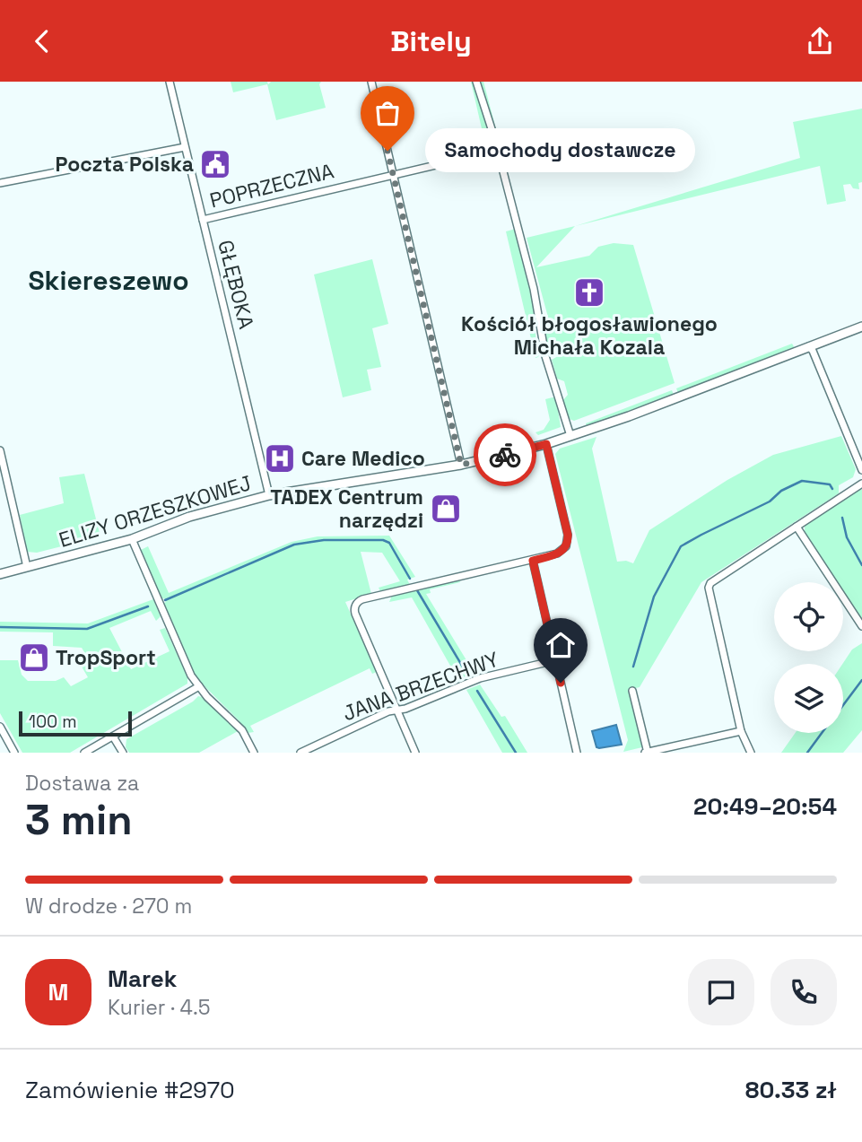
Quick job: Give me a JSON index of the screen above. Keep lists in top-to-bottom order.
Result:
{
  "streets": {
    "street": [
      "POPRZECZNA",
      "GŁĘBOKA",
      "ELIZY ORZESZKOWEJ",
      "JANA BRZECHWY"
    ]
  },
  "crossings": [
    ["POPRZECZNA", "GŁĘBOKA"],
    ["GŁĘBOKA", "ELIZY ORZESZKOWEJ"]
  ],
  "districts": ["Skiereszewo"],
  "places": {
    "other": ["Samochody dostawcze"],
    "public building": ["Poczta Polska"],
    "church": ["Kościół błogosławionego Michała Kozala"],
    "hospital": ["Care Medico"],
    "shop": ["TADEX Centrum narzędzi", "TropSport"]
  },
  "scale_bar": "100 m",
  "page": {
    "header": "Bitely",
    "bubble": "Samochody dostawcze",
    "scale": "100 m",
    "heading": ["3 min", "Dostawa za", "20:49–20:54"],
    "panel": [
      "Marek",
      "Kurier · 4.5",
      "Zamówienie #2970",
      "80.33 zł"
    ],
    "bar": "W drodze · 270 m",
    "round": "M"
  }
}
